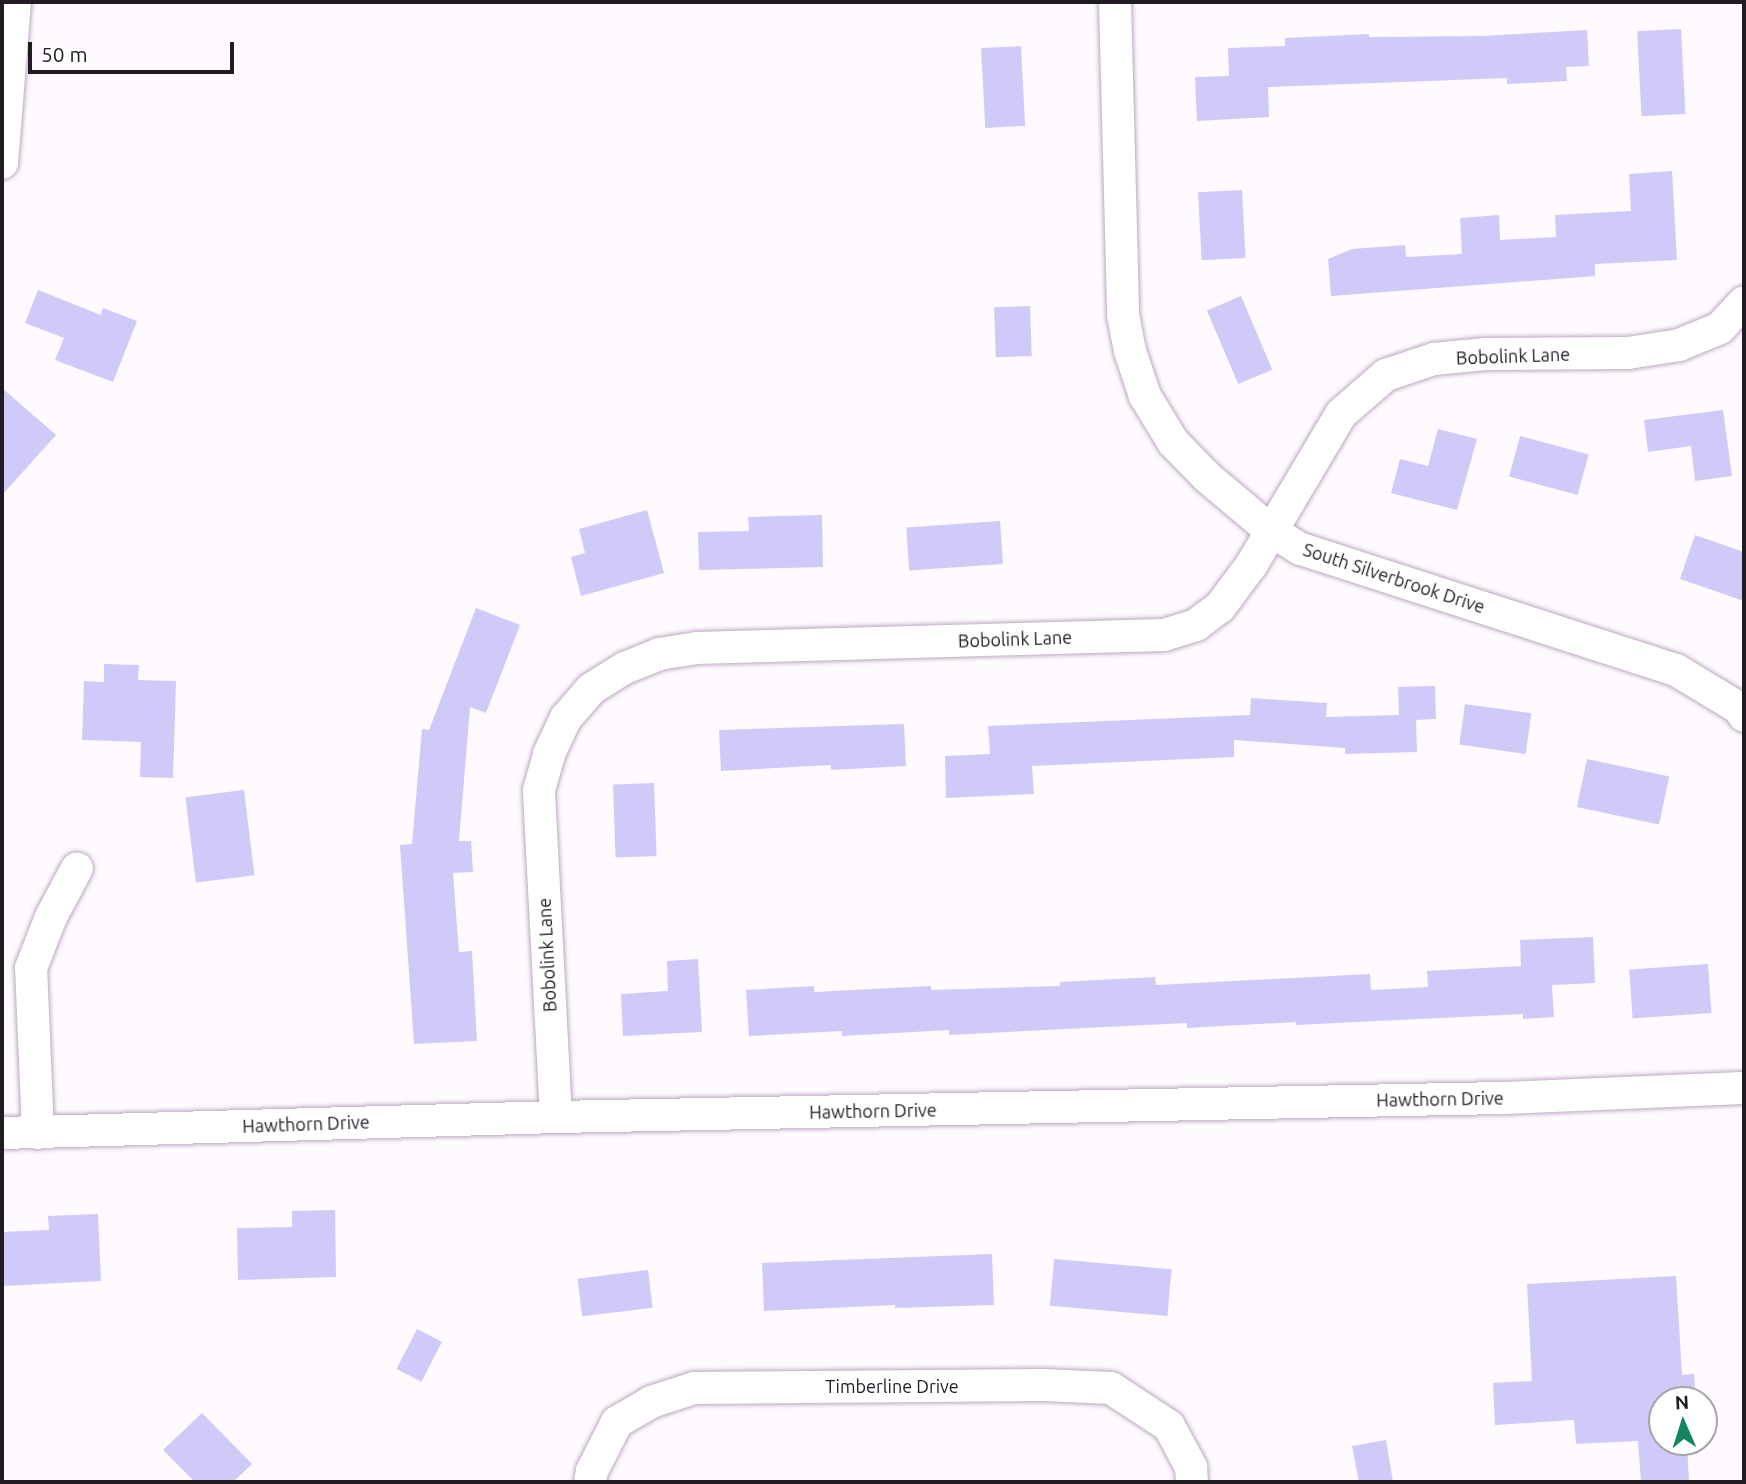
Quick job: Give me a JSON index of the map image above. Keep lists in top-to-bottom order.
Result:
{
  "streets": {
    "street": [
      "Bobolink Lane",
      "South Silverbrook Drive",
      "Hawthorn Drive",
      "Timberline Drive"
    ]
  },
  "crossings": [
    ["Bobolink Lane", "South Silverbrook Drive"],
    ["Bobolink Lane", "Hawthorn Drive"]
  ],
  "scale_bar": "50 m",
  "north": "top"
}
